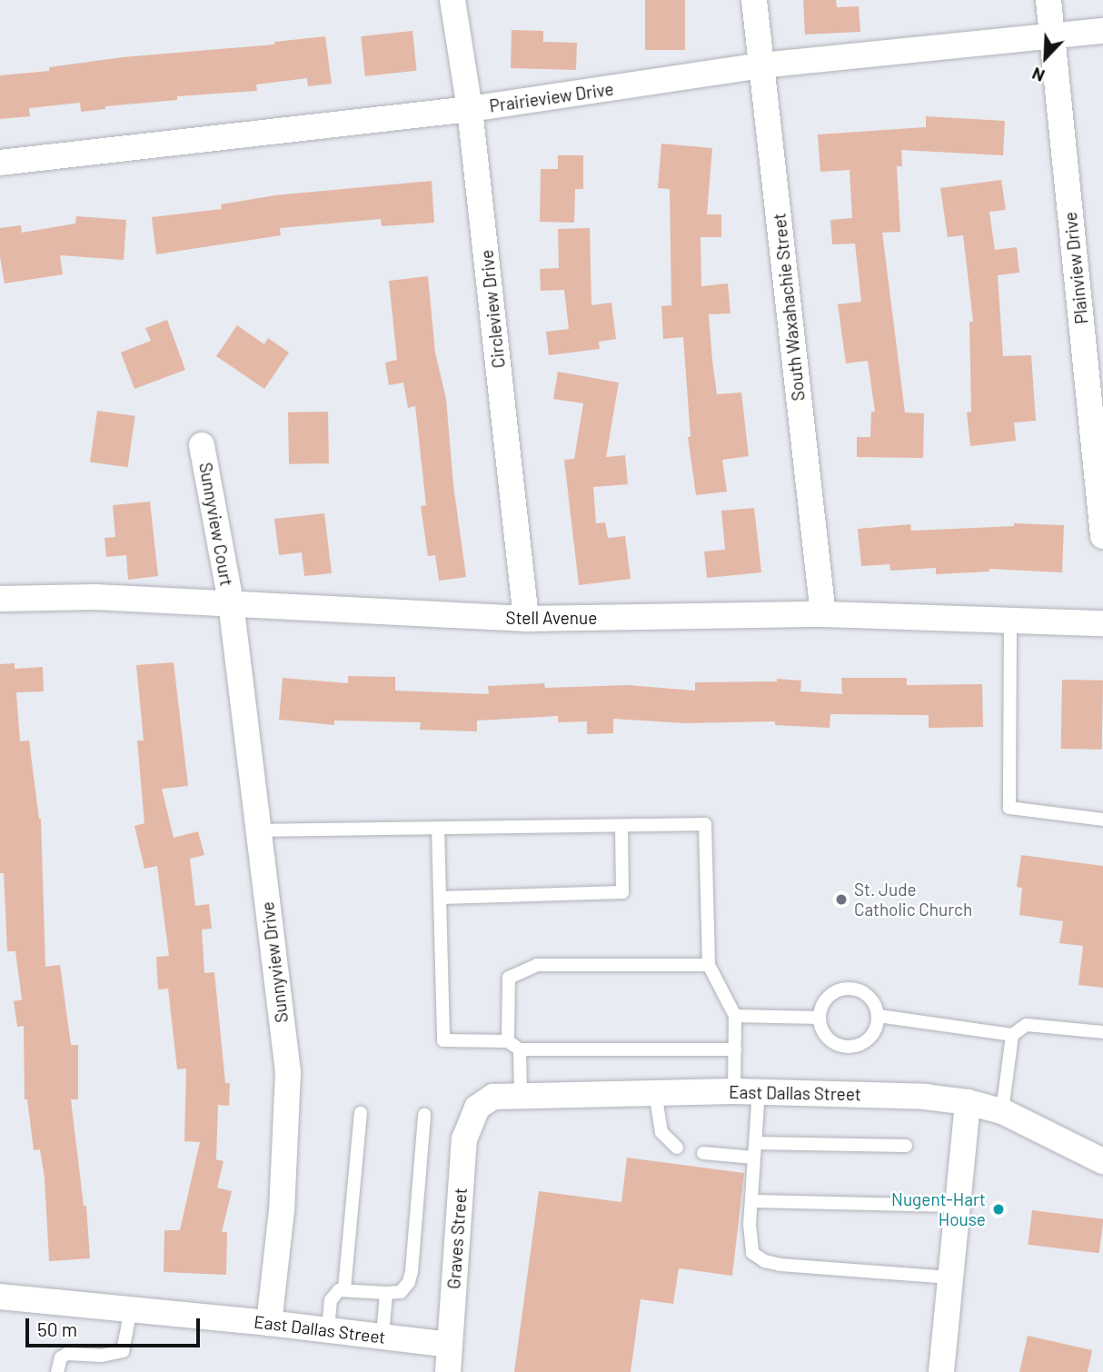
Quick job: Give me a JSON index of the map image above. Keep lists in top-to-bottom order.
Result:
{
  "streets": {
    "street": [
      "Prairieview Drive",
      "Plainview Drive",
      "South Waxahachie Street",
      "Circleview Drive",
      "Sunnyview Court",
      "Stell Avenue",
      "Sunnyview Drive",
      "East Dallas Street",
      "Graves Street"
    ]
  },
  "crossings": [
    ["Prairieview Drive", "Plainview Drive"],
    ["Prairieview Drive", "South Waxahachie Street"],
    ["Prairieview Drive", "Circleview Drive"],
    ["South Waxahachie Street", "Stell Avenue"],
    ["Circleview Drive", "Stell Avenue"],
    ["Sunnyview Court", "Stell Avenue"],
    ["Sunnyview Court", "Sunnyview Drive"],
    ["Stell Avenue", "Sunnyview Drive"],
    ["Sunnyview Drive", "East Dallas Street"],
    ["East Dallas Street", "Graves Street"]
  ],
  "places": ["St. Jude Catholic Church", "Nugent-Hart House"],
  "scale_bar": "50 m",
  "north": "bottom left"
}
